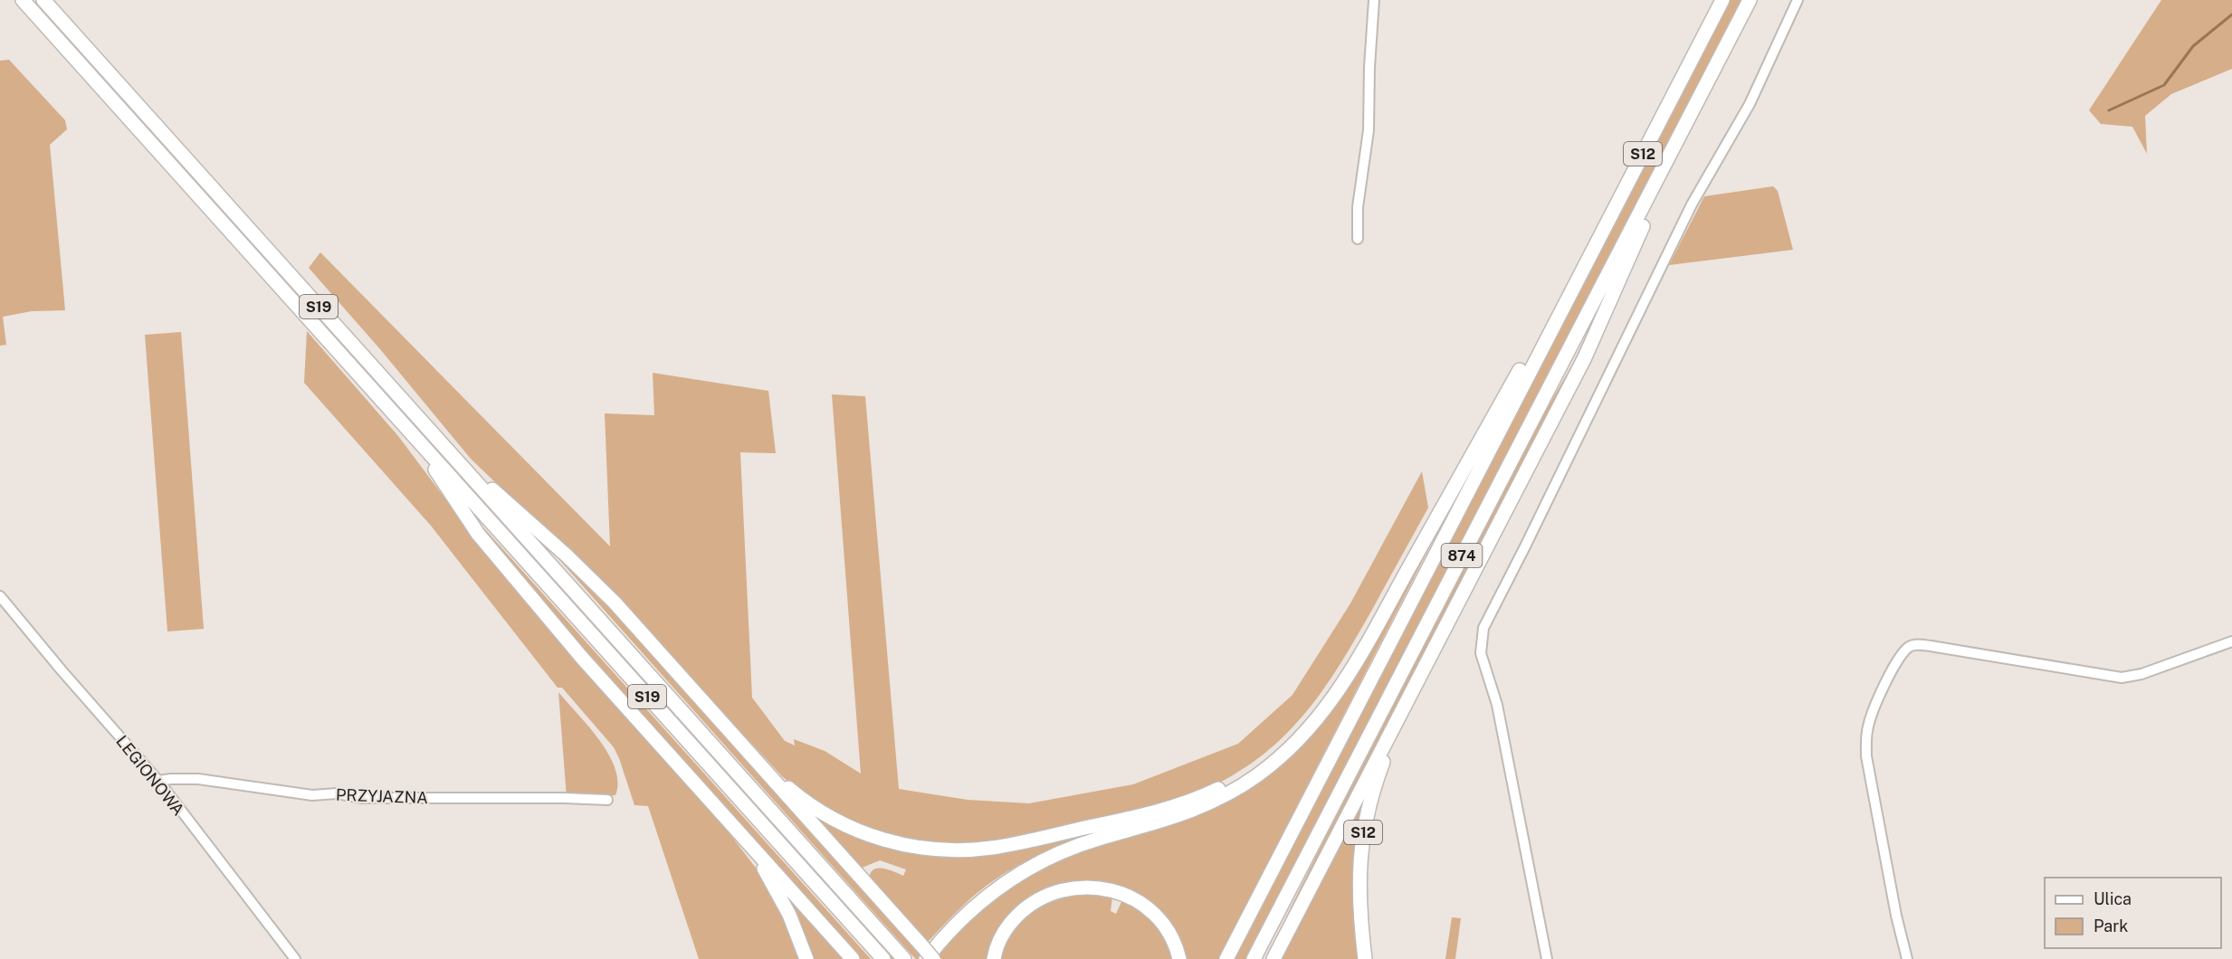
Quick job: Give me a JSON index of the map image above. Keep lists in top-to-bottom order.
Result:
{
  "streets": {
    "highway": ["S12", "S19", "874"],
    "street": ["LEGIONOWA", "PRZYJAZNA"]
  },
  "crossings": [
    ["S12", "874"],
    ["LEGIONOWA", "PRZYJAZNA"]
  ],
  "legend": ["Ulica", "Park"]
}
